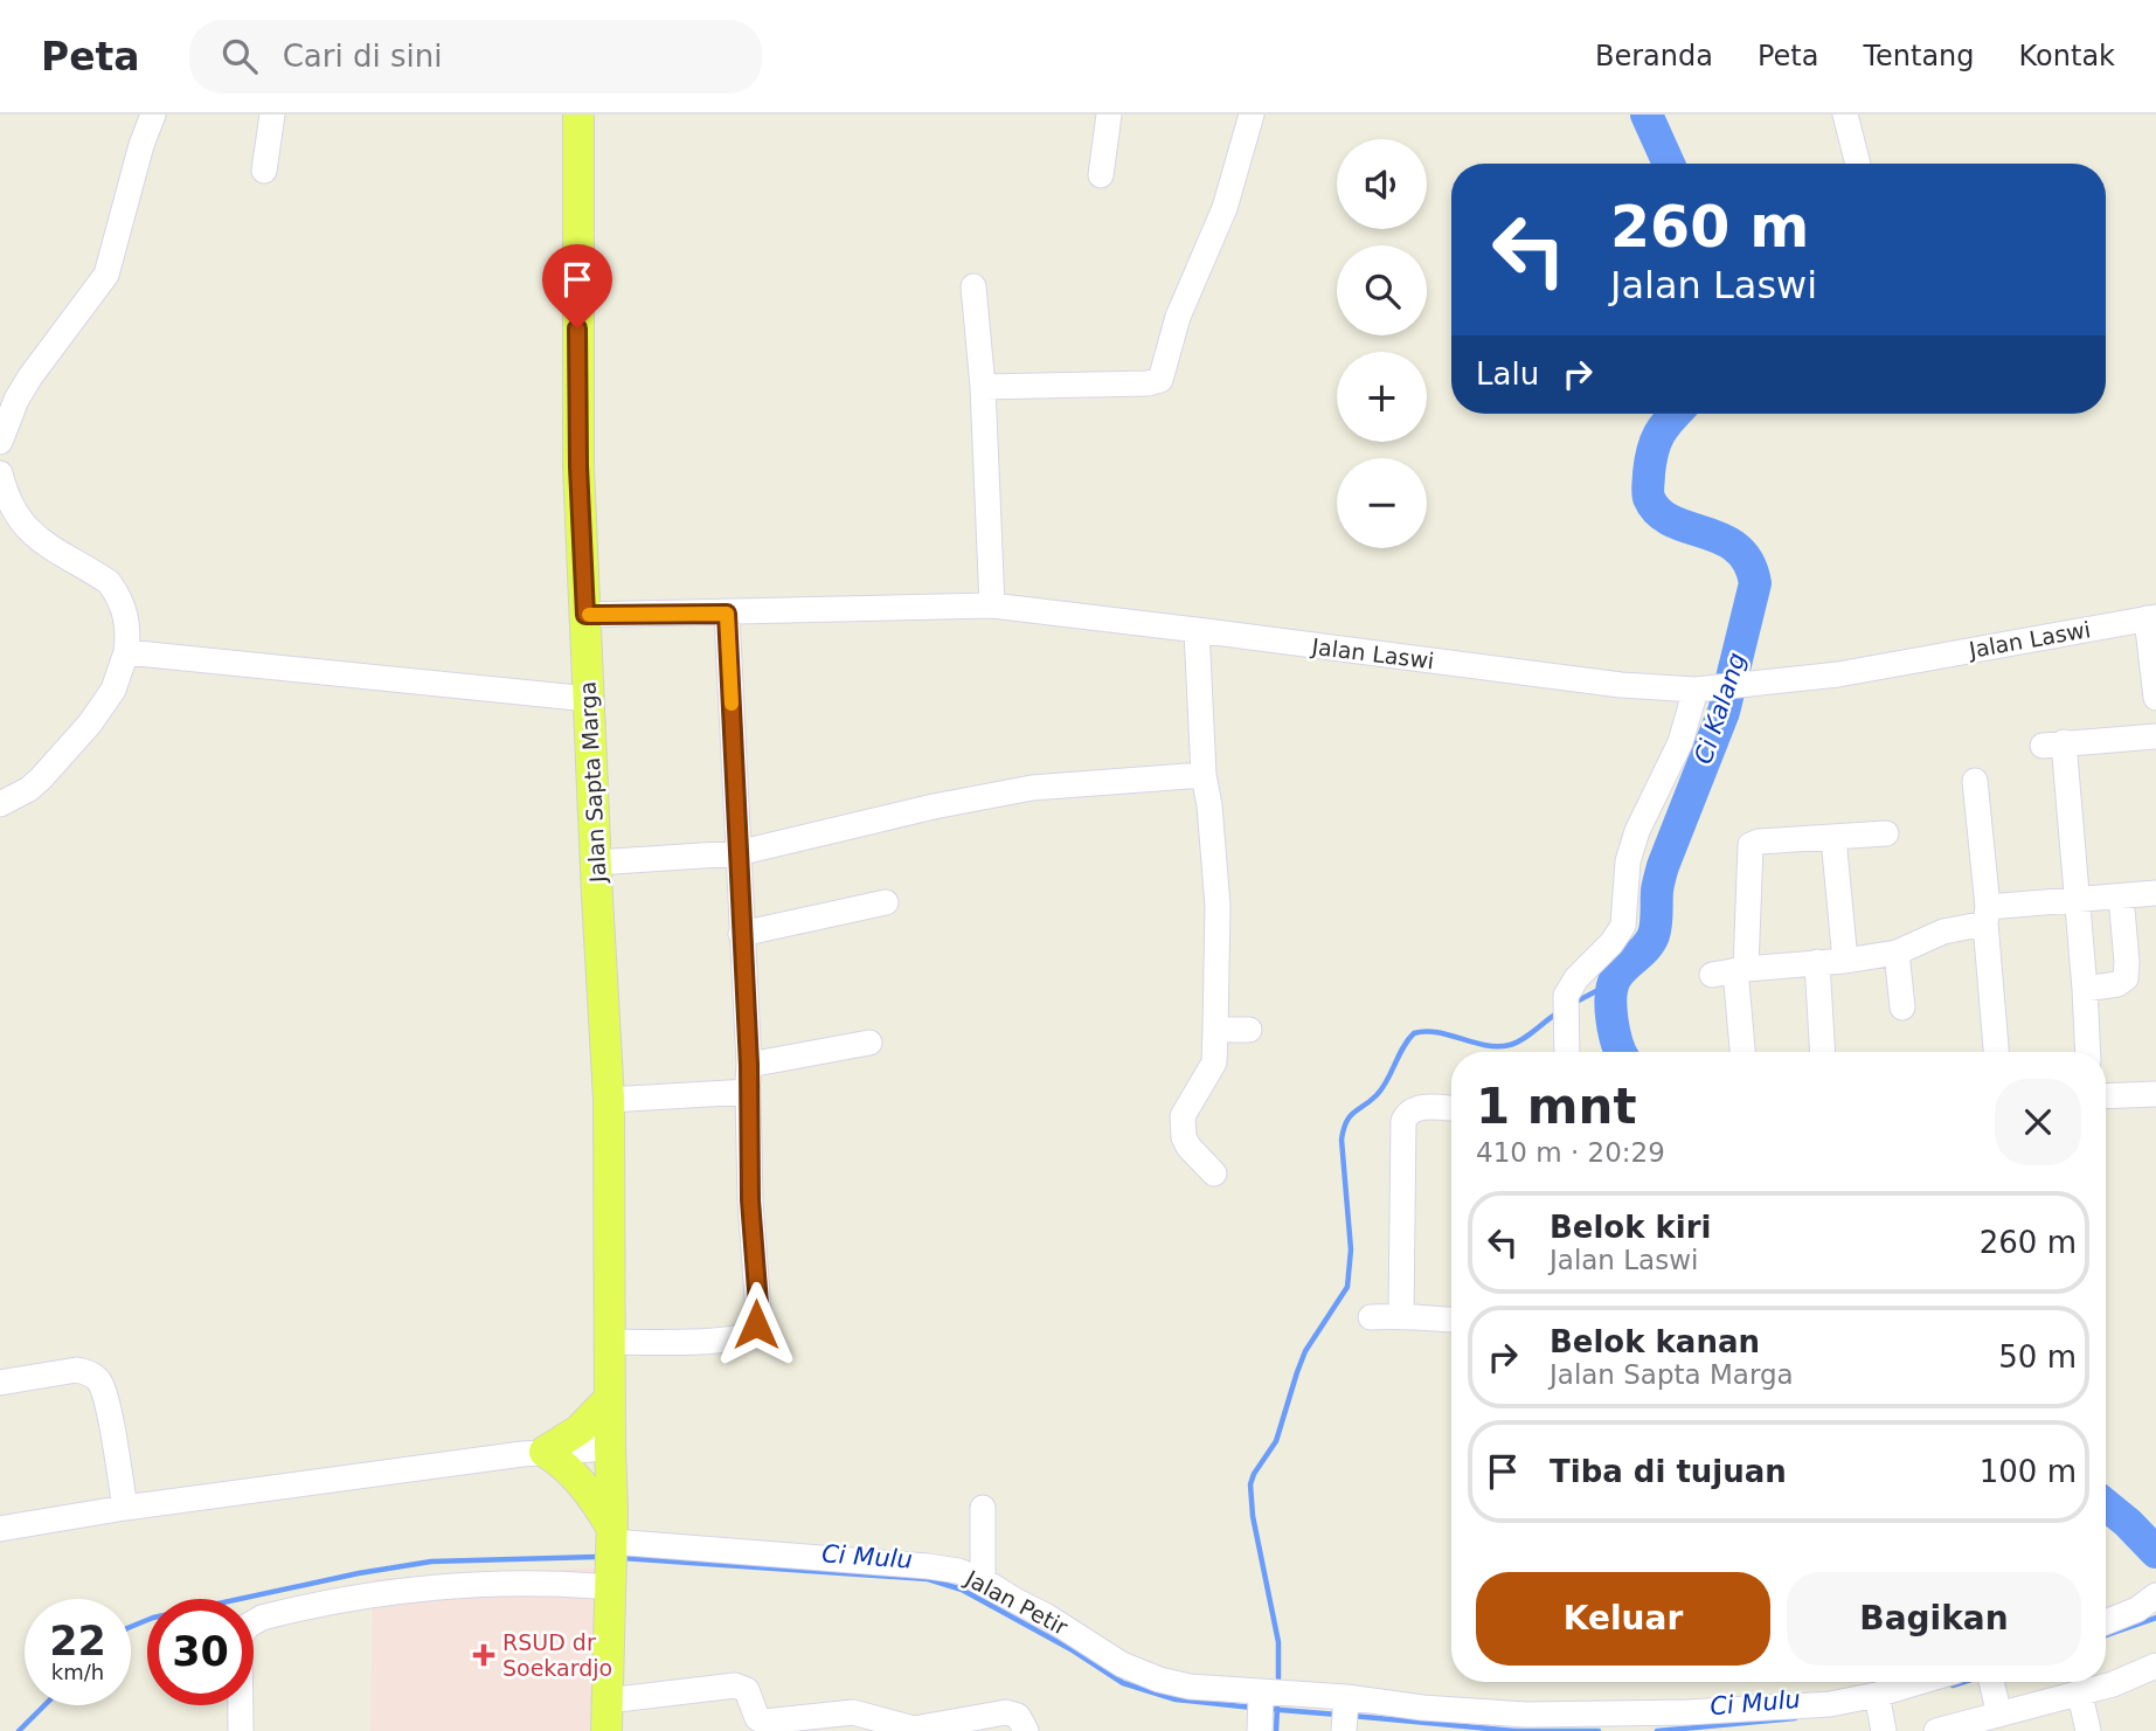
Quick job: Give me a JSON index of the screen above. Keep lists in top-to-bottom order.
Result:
{
  "streets": {
    "main road": ["Jalan Sapta Marga"],
    "street": ["Jalan Laswi", "Jalan Petir"]
  },
  "crossings": [
    ["Jalan Laswi", "Jalan Sapta Marga"],
    ["Jalan Sapta Marga", "Jalan Petir"]
  ],
  "water": ["Ci Kalang", "Ci Mulu"],
  "places": {
    "health": ["RSUD dr Soekardjo"]
  },
  "page": {
    "header": "Peta",
    "search": "Cari di sini",
    "nav": [
      "Beranda",
      "Peta",
      "Tentang",
      "Kontak"
    ],
    "map_buttons": ["+", "−"],
    "turn": ["260 m", "Jalan Laswi"],
    "then": "Lalu",
    "heading": ["1 mnt", "410 m · 20:29"],
    "list": [
      {
        "name": "Belok kiri",
        "note": "Jalan Laswi",
        "value": "260 m"
      },
      {
        "name": "Belok kanan",
        "note": "Jalan Sapta Marga",
        "value": "50 m"
      },
      {
        "name": "Tiba di tujuan",
        "value": "100 m"
      }
    ],
    "buttons": ["Keluar", "Bagikan"],
    "speed": "22 km/h",
    "limit": "30"
  }
}
